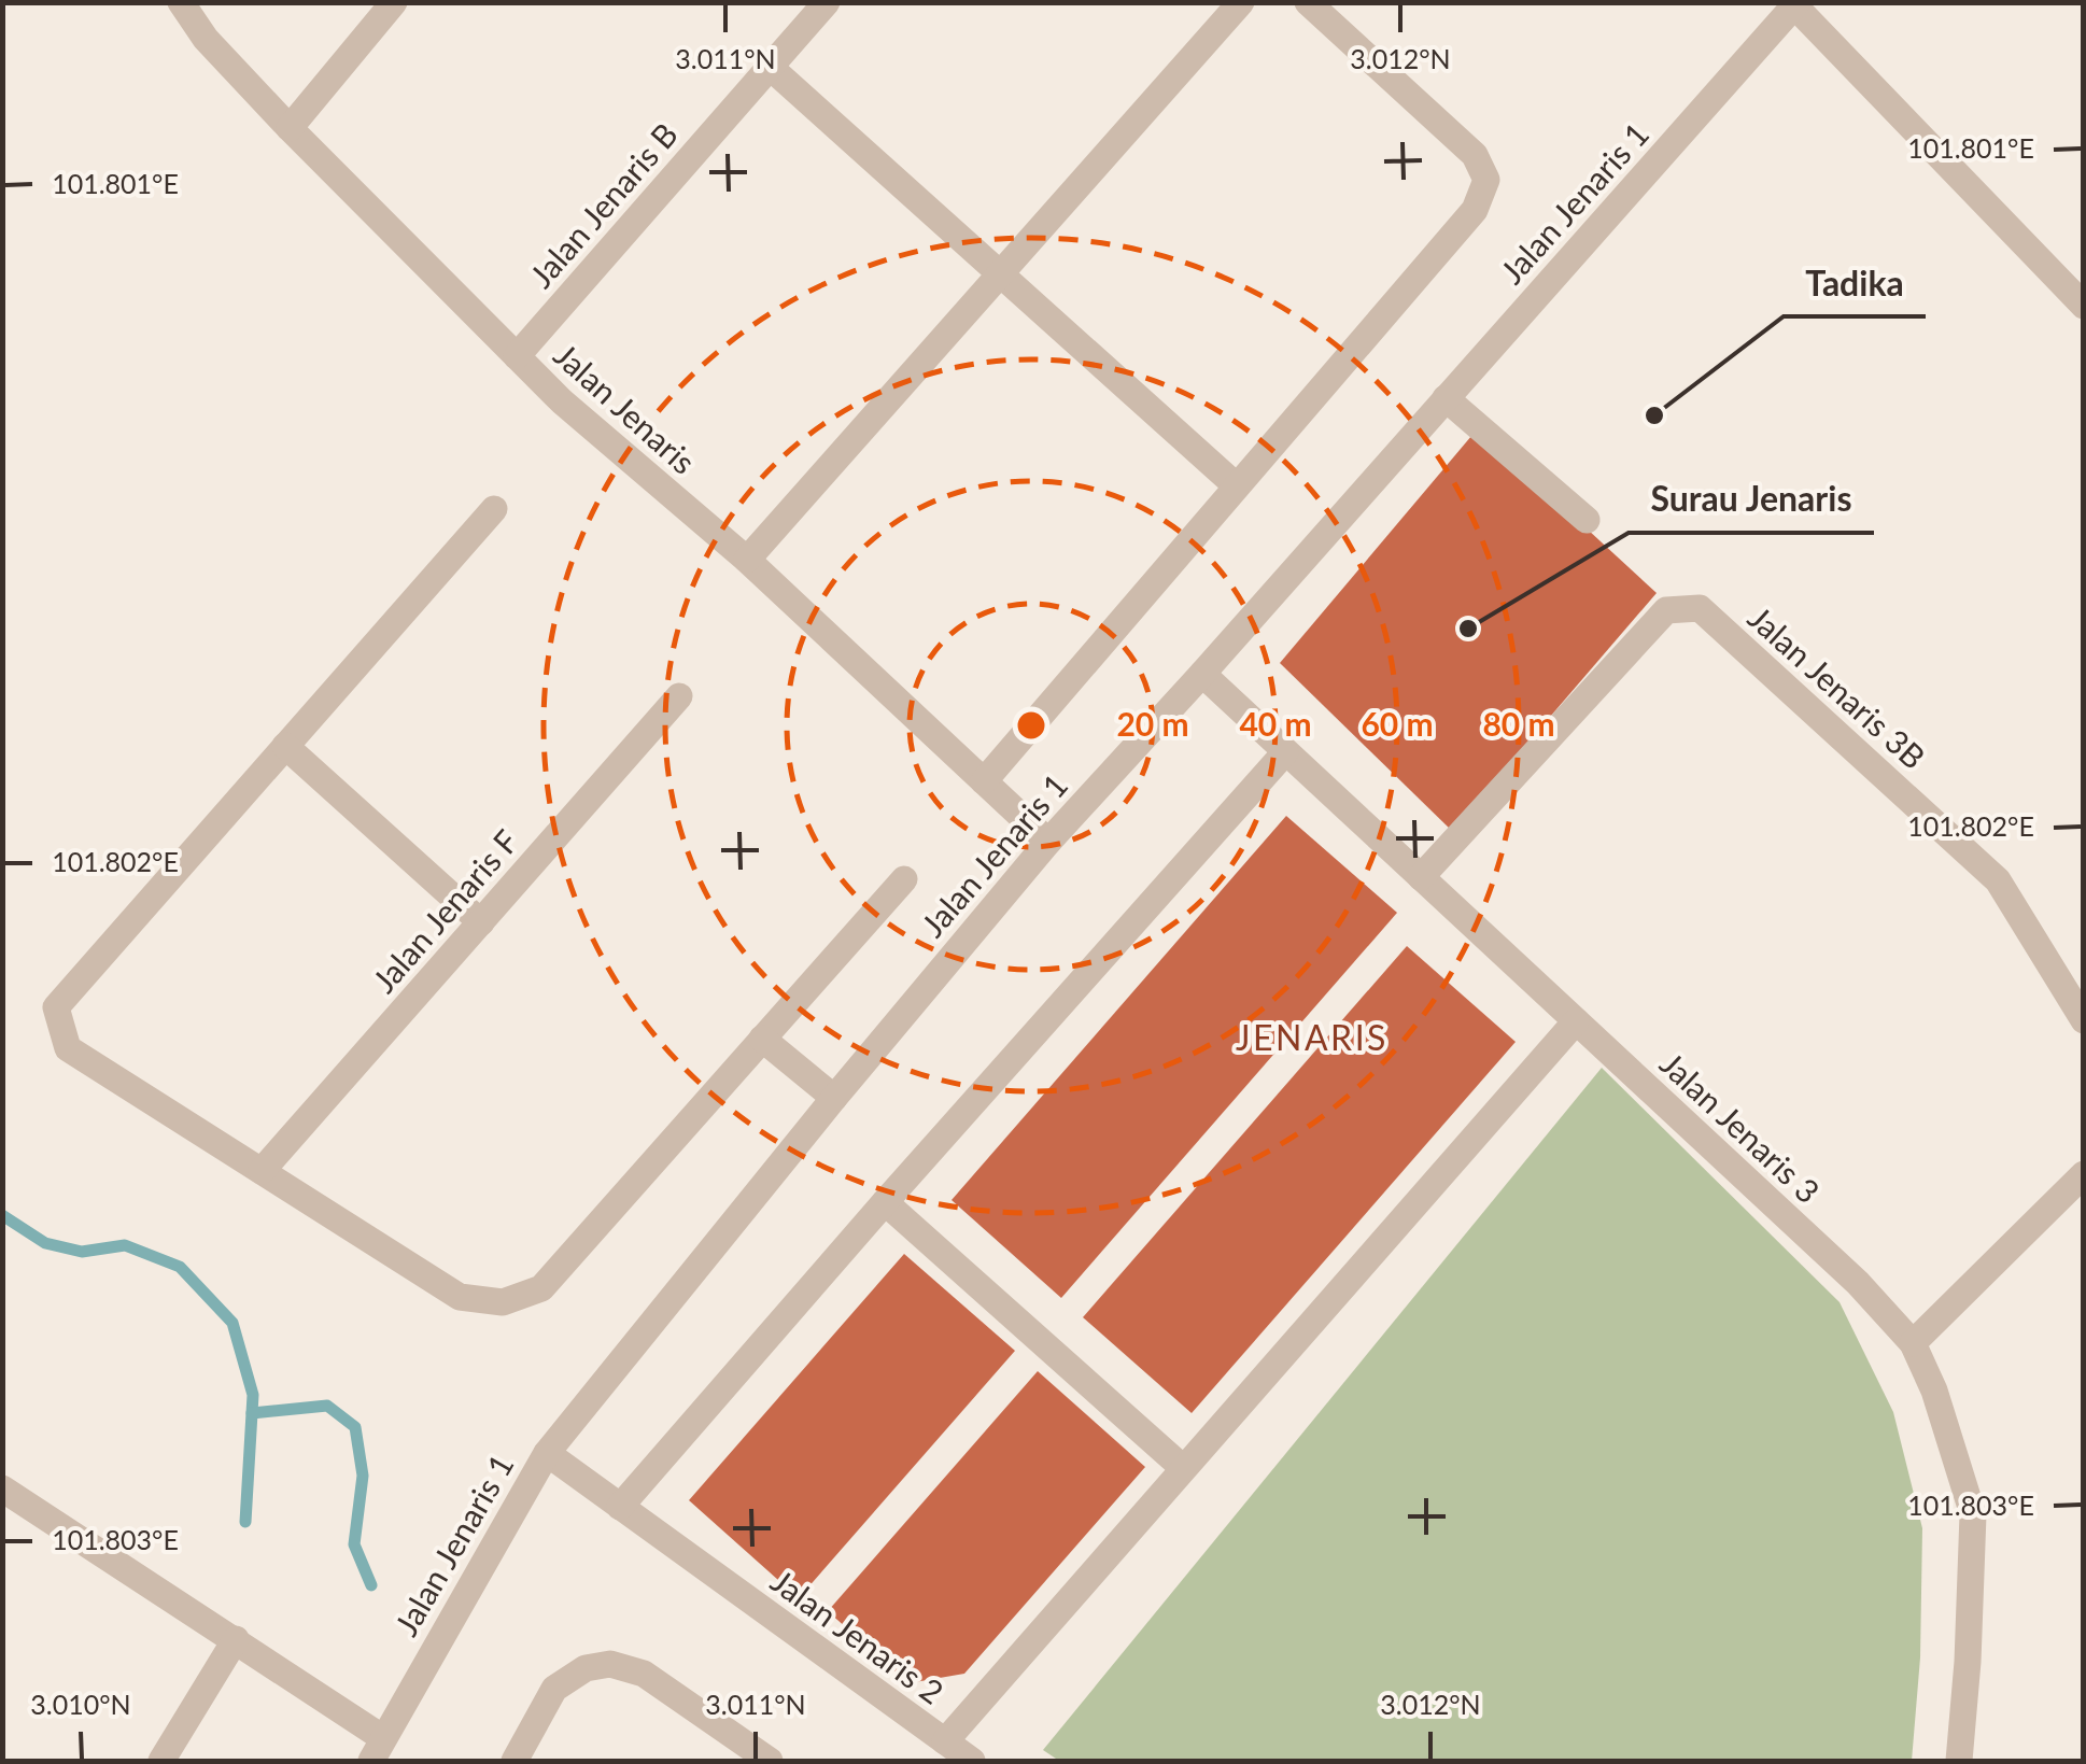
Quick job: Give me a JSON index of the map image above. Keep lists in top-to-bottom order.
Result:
{
  "streets": {
    "street": [
      "Jalan Jenaris 1",
      "Jalan Jenaris B",
      "Jalan Jenaris",
      "Jalan Jenaris 3B",
      "Jalan Jenaris F",
      "Jalan Jenaris 3",
      "Jalan Jenaris 2"
    ]
  },
  "crossings": [
    ["Jalan Jenaris 1", "Jalan Jenaris"],
    ["Jalan Jenaris 1", "Jalan Jenaris 3"],
    ["Jalan Jenaris 1", "Jalan Jenaris 2"],
    ["Jalan Jenaris B", "Jalan Jenaris"],
    ["Jalan Jenaris 3B", "Jalan Jenaris 3"]
  ],
  "districts": ["JENARIS"],
  "places": ["Tadika", "Surau Jenaris"],
  "coordinates": [
    "3.011°N",
    "3.012°N",
    "101.801°E",
    "101.802°E",
    "101.803°E",
    "3.010°N"
  ],
  "rings": [
    "20 m",
    "40 m",
    "60 m",
    "80 m"
  ]
}
